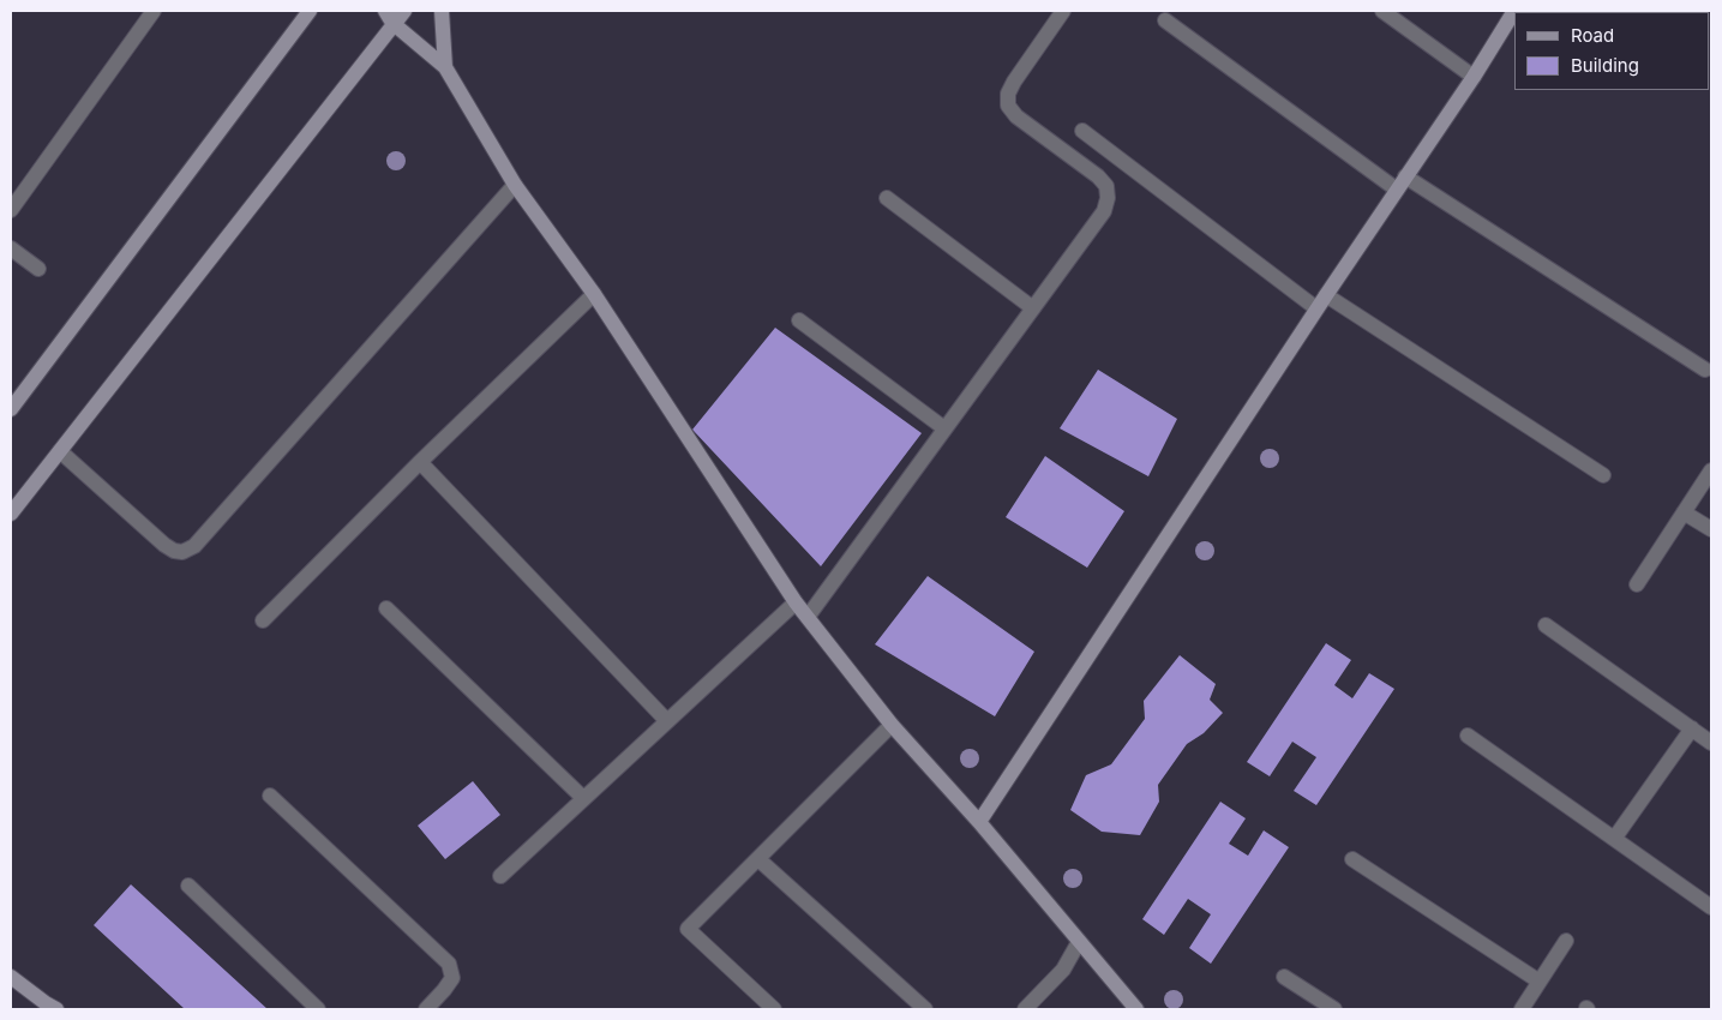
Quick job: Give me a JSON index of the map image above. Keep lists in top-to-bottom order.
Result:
{
  "legend": ["Road", "Building"]
}
